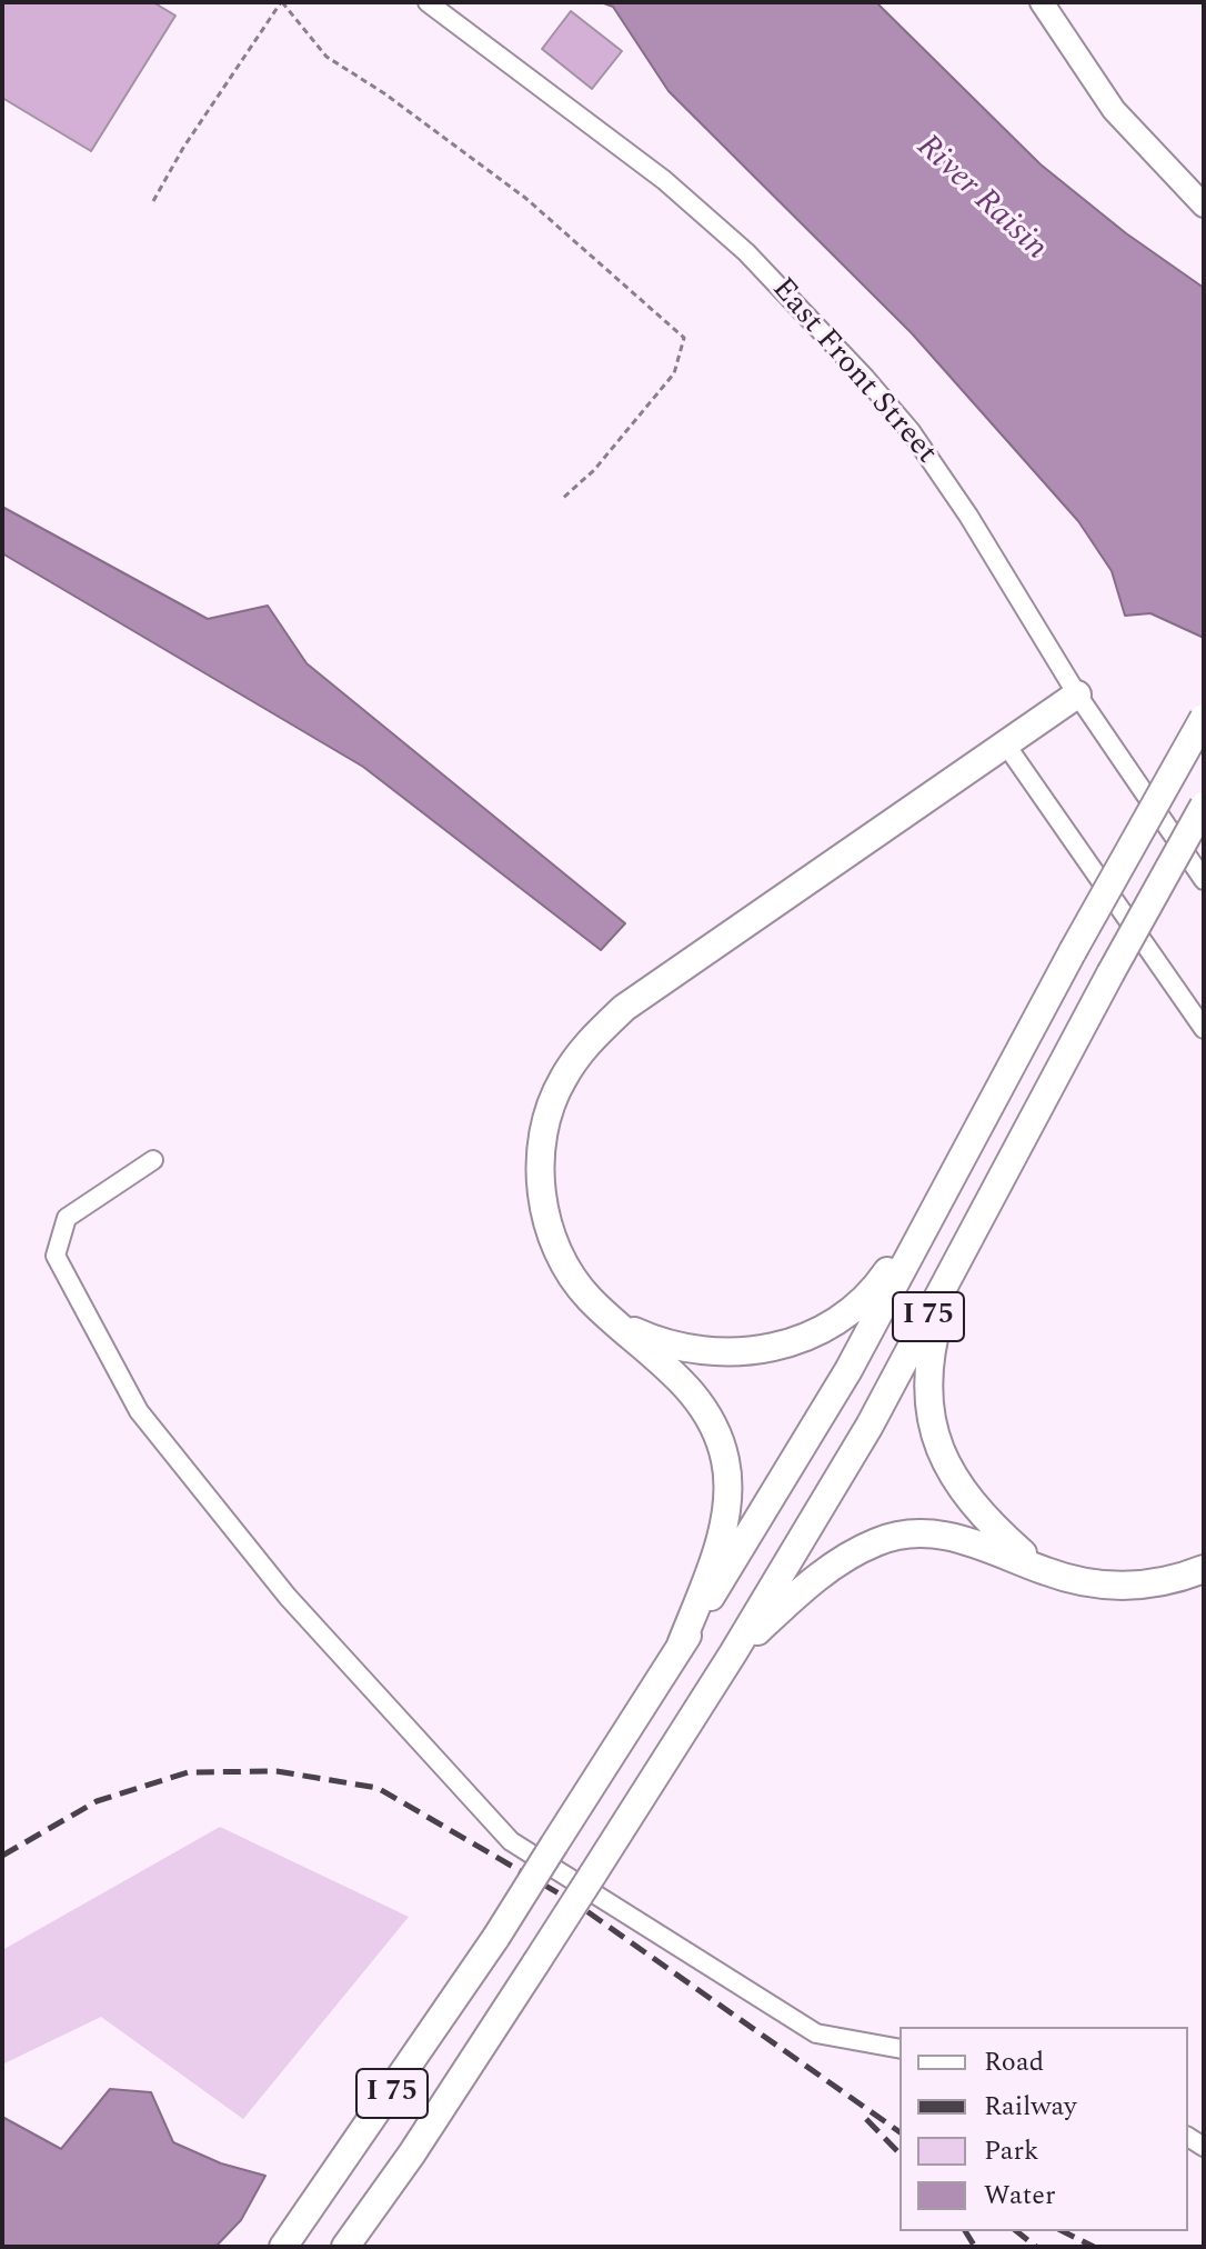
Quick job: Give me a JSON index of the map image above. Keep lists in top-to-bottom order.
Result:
{
  "streets": {
    "highway": ["I 75"],
    "street": ["East Front Street"]
  },
  "water": ["River Raisin"],
  "legend": [
    "Road",
    "Railway",
    "Park",
    "Water"
  ]
}
